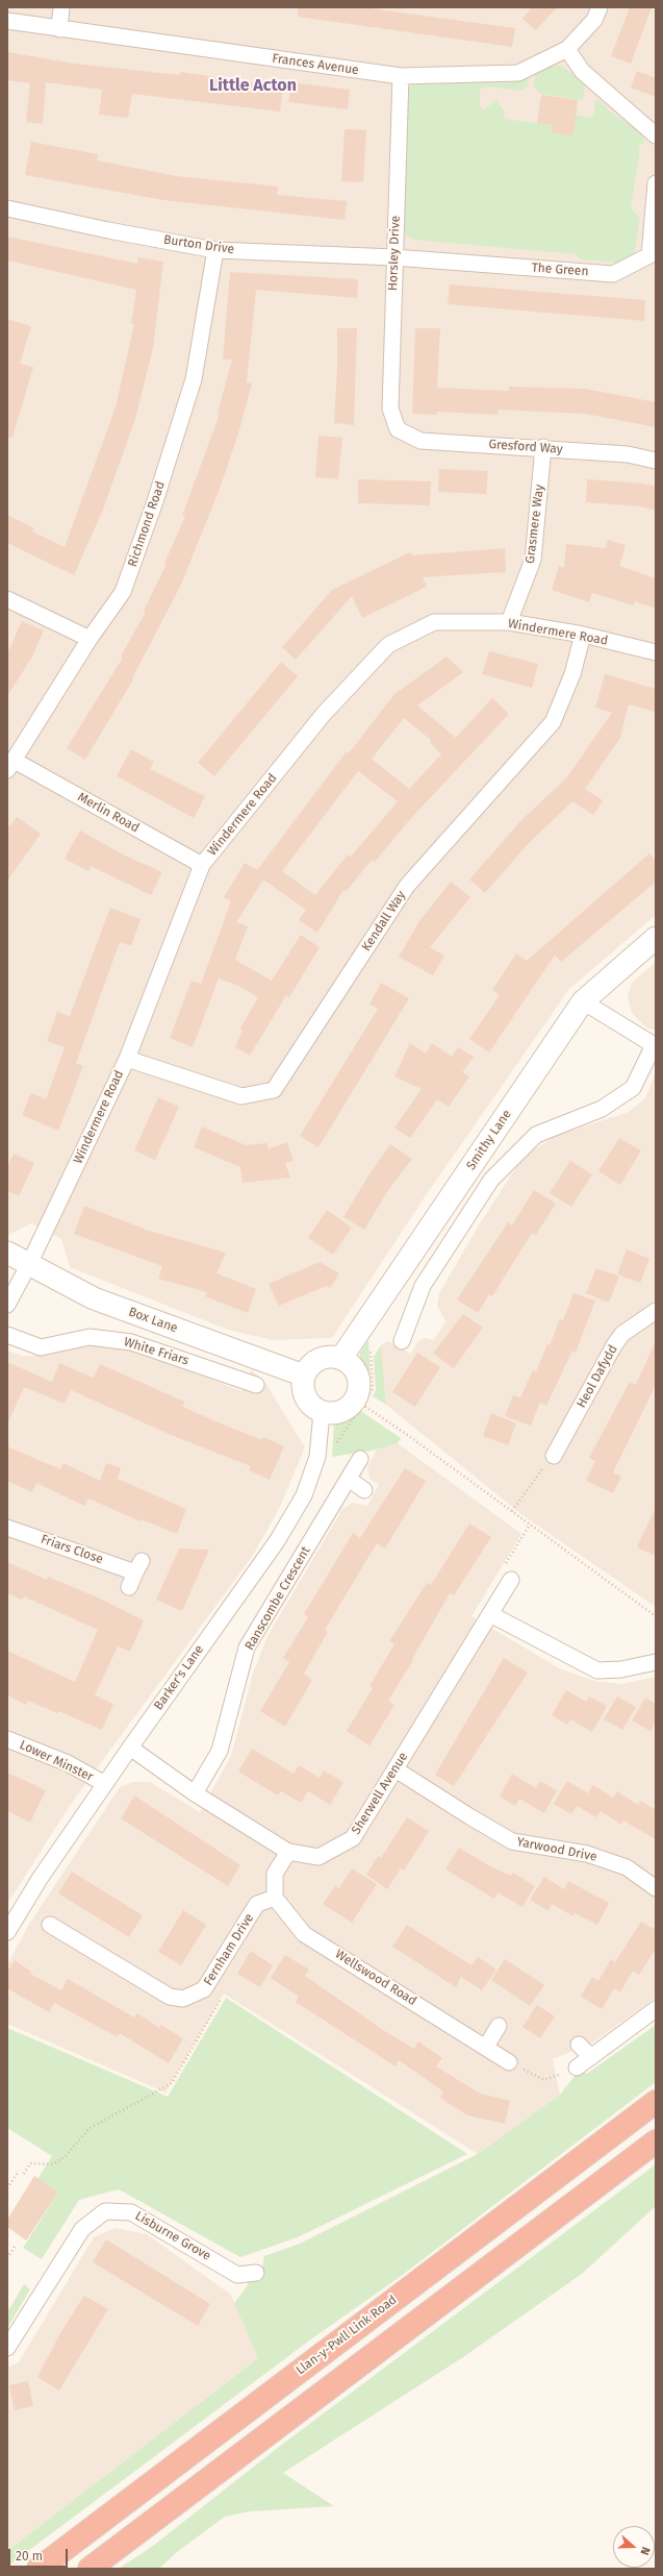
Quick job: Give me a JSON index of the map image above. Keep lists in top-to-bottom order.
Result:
{
  "streets": {
    "highway": ["Llan-y-Pwll Link Road"],
    "street": [
      "Frances Avenue",
      "Burton Drive",
      "Horsley Drive",
      "The Green",
      "Gresford Way",
      "Richmond Road",
      "Grasmere Way",
      "Windermere Road",
      "Merlin Road",
      "Kendall Way",
      "Smithy Lane",
      "Box Lane",
      "White Friars",
      "Heol Dafydd",
      "Friars Close",
      "Ranscombe Crescent",
      "Barker's Lane",
      "Lower Minster",
      "Sherwell Avenue",
      "Yarwood Drive",
      "Fernham Drive",
      "Wellswood Road",
      "Lisburne Grove"
    ]
  },
  "crossings": [
    ["Frances Avenue", "Horsley Drive"],
    ["Burton Drive", "Horsley Drive"],
    ["Burton Drive", "The Green"],
    ["Burton Drive", "Richmond Road"],
    ["Horsley Drive", "The Green"],
    ["Horsley Drive", "Gresford Way"],
    ["Gresford Way", "Grasmere Way"],
    ["Richmond Road", "Merlin Road"],
    ["Grasmere Way", "Windermere Road"],
    ["Windermere Road", "Merlin Road"],
    ["Windermere Road", "Kendall Way"],
    ["Windermere Road", "Box Lane"],
    ["Smithy Lane", "Box Lane"],
    ["Smithy Lane", "Barker's Lane"],
    ["Box Lane", "Barker's Lane"],
    ["Ranscombe Crescent", "Sherwell Avenue"],
    ["Barker's Lane", "Lower Minster"],
    ["Barker's Lane", "Sherwell Avenue"],
    ["Sherwell Avenue", "Yarwood Drive"],
    ["Fernham Drive", "Wellswood Road"]
  ],
  "districts": ["Little Acton"],
  "scale_bar": "20 m",
  "north": "right"
}
